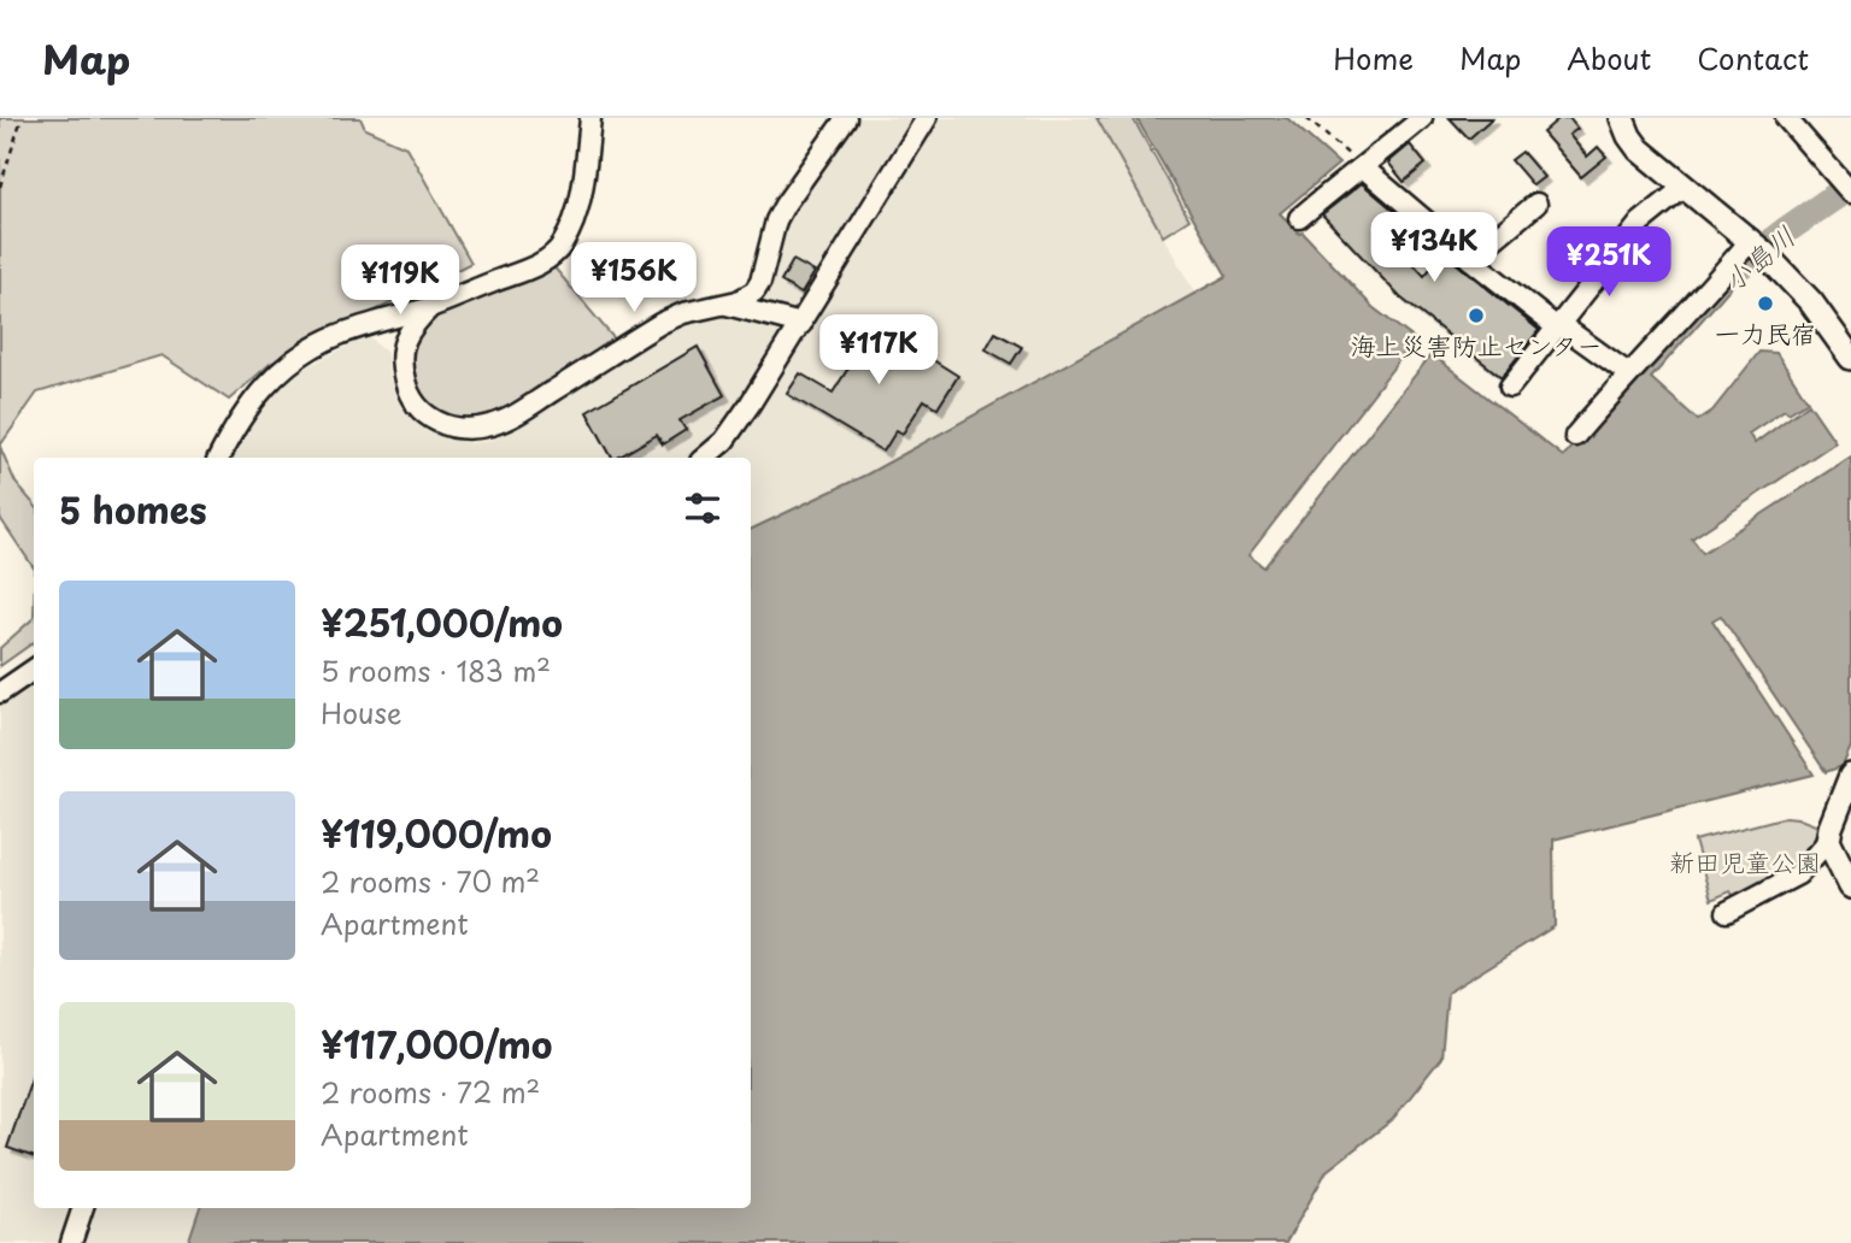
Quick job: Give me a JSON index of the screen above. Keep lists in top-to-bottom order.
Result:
{
  "water": ["小島川"],
  "parks": ["新田児童公園"],
  "places": ["一力民宿", "海上災害防止センター"],
  "page": {
    "header": "Map",
    "nav": [
      "Home",
      "Map",
      "About",
      "Contact"
    ],
    "price": [
      "¥134K",
      "¥251K",
      "¥156K",
      "¥119K",
      "¥117K"
    ],
    "heading": "5 homes",
    "list": [
      {
        "name": "¥251,000/mo",
        "note": "5 rooms · 183 m² · House"
      },
      {
        "name": "¥119,000/mo",
        "note": "2 rooms · 70 m² · Apartment"
      },
      {
        "name": "¥117,000/mo",
        "note": "2 rooms · 72 m² · Apartment"
      }
    ]
  }
}
